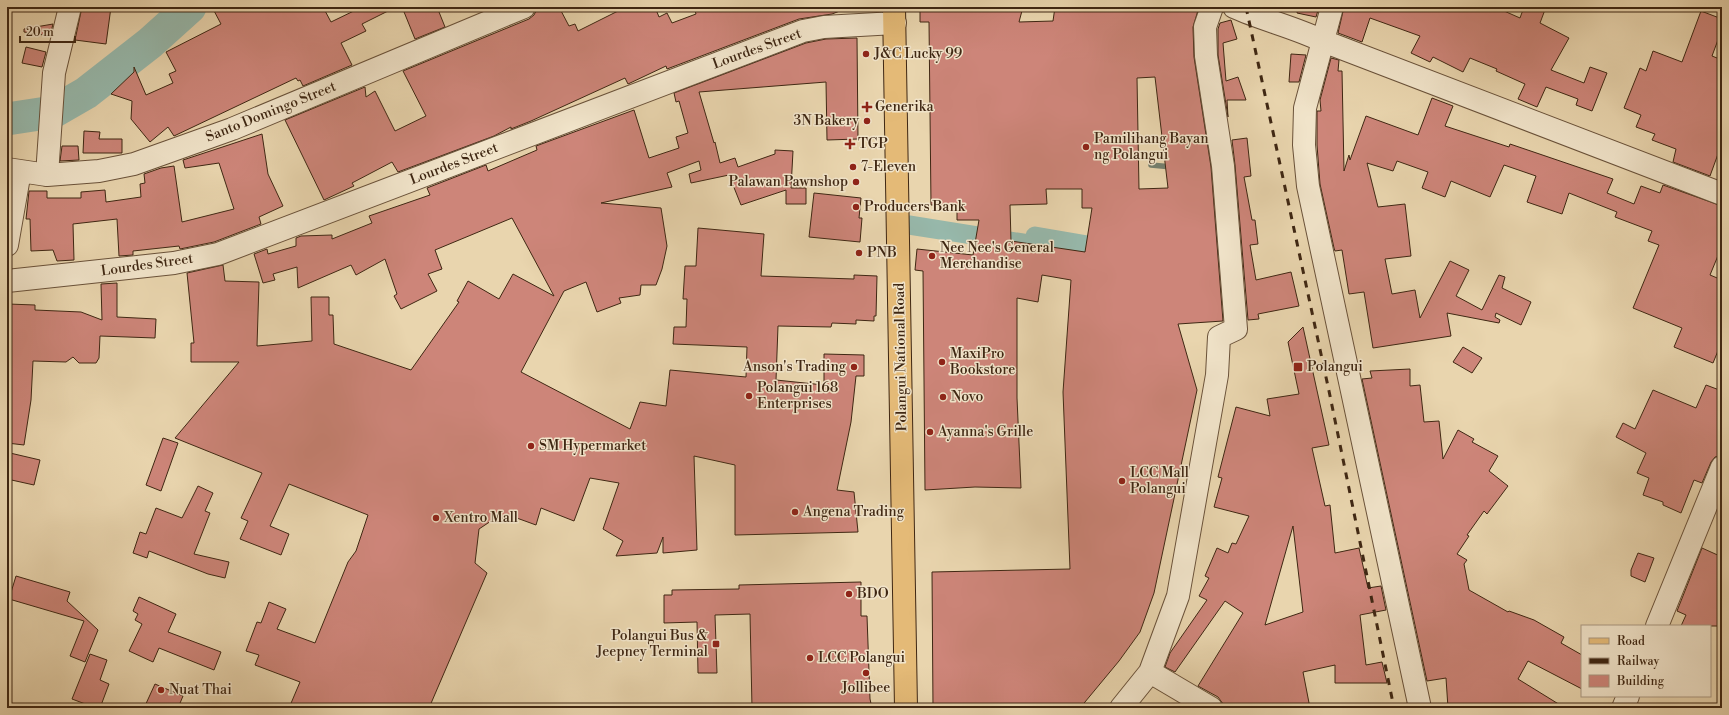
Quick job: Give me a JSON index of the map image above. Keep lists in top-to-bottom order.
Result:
{
  "streets": {
    "main road": ["Polangui National Road"],
    "street": ["Lourdes Street", "Santo Domingo Street"]
  },
  "crossings": [
    ["Lourdes Street", "Polangui National Road"]
  ],
  "places": {
    "other": [
      "J&C Lucky 99",
      "3N Bakery",
      "Pamilihang Bayan ng Polangui",
      "7-Eleven",
      "Palawan Pawnshop",
      "Producers Bank",
      "PNB",
      "Nee Nee's General Merchandise",
      "MaxiPro Bookstore",
      "Anson's Trading",
      "Polangui 168 Enterprises",
      "Novo",
      "Ayanna's Grille",
      "SM Hypermarket",
      "LCC Mall Polangui",
      "Angena Trading",
      "Xentro Mall",
      "BDO",
      "LCC Polangui",
      "Jollibee",
      "Nuat Thai"
    ],
    "health": ["Generika", "TGP"],
    "transit": ["Polangui", "Polangui Bus & Jeepney Terminal"]
  },
  "legend": ["Road", "Railway", "Building"],
  "scale_bar": "20 m"
}
